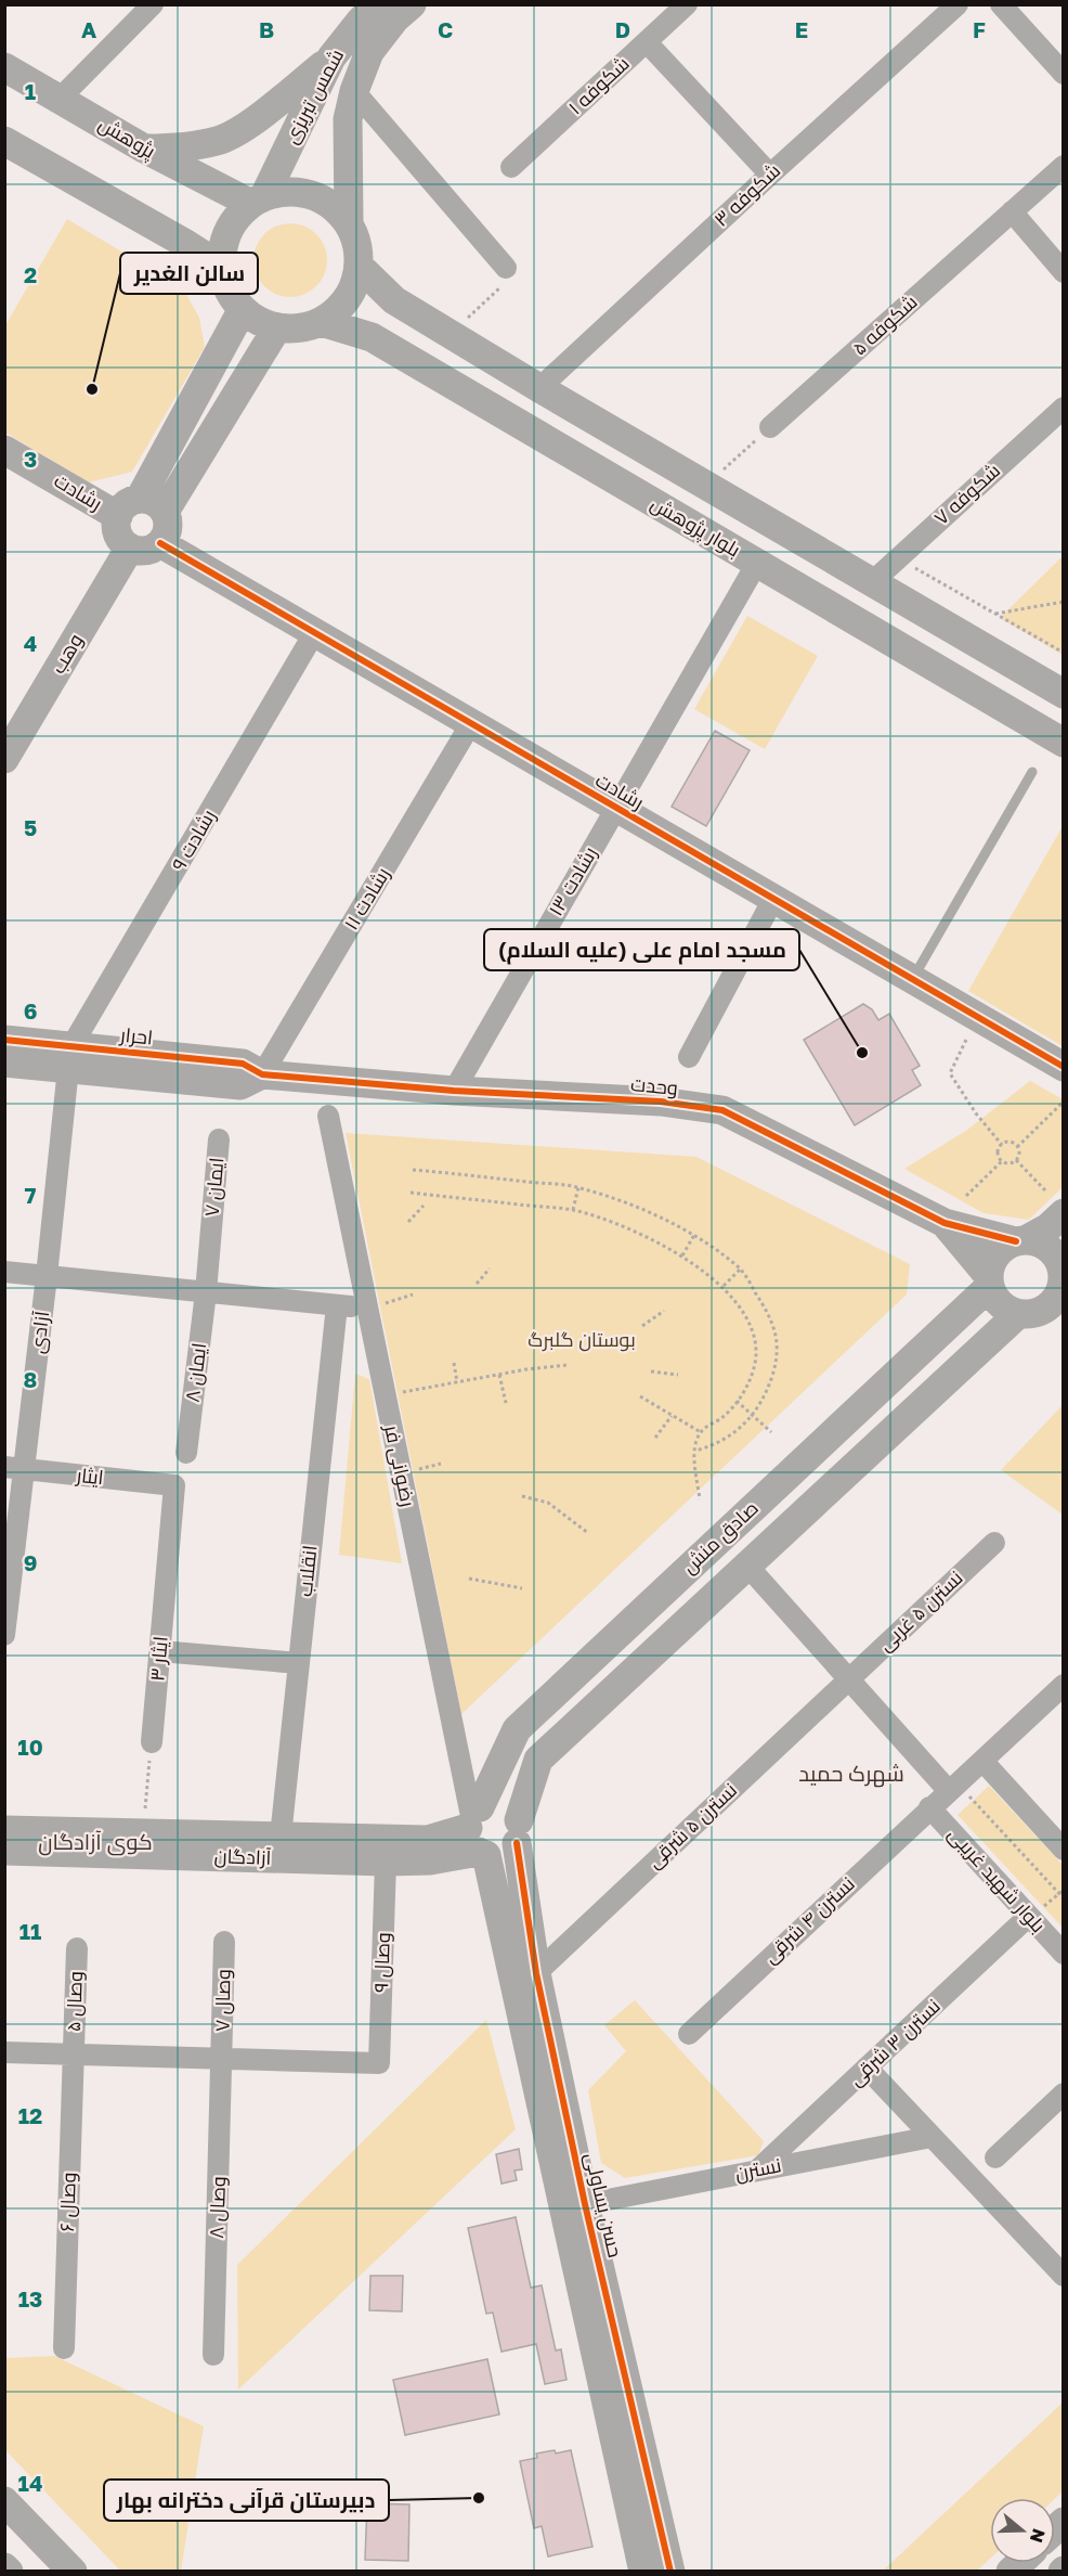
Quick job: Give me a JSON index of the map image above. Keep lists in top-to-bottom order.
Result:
{
  "streets": {
    "street": [
      "شکوفه ۱",
      "شمس تبریزی",
      "پژوهش",
      "شکوفه ۳",
      "شکوفه ۵",
      "رشادت",
      "شکوفه ۷",
      "بلوار پژوهش",
      "وهب",
      "رشادت ۹",
      "رشادت ۱۳",
      "رشادت ۱۱",
      "احرار",
      "وحدت",
      "ایمان ۷",
      "آزادی",
      "ایمان ۸",
      "رضوانی فر",
      "ایثار",
      "صادق منش",
      "انقلاب",
      "نسترن ۵ غربی",
      "ایثار ۳",
      "نسترن ۵ شرقی",
      "آزادگان",
      "بلوار شهید غریبی",
      "نسترن ۴ شرقی",
      "وصال ۹",
      "وصال ۷",
      "وصال ۵",
      "نسترن ۳ شرقی",
      "نسترن",
      "وصال ۶",
      "حسن یساولی",
      "وصال ۸"
    ]
  },
  "crossings": [
    ["شمس تبریزی", "پژوهش"],
    ["شمس تبریزی", "بلوار پژوهش"],
    ["پژوهش", "بلوار پژوهش"],
    ["شکوفه ۳", "بلوار پژوهش"],
    ["رشادت", "وهب"],
    ["رشادت", "رشادت ۹"],
    ["رشادت", "رشادت ۱۳"],
    ["رشادت", "رشادت ۱۱"],
    ["شکوفه ۷", "بلوار پژوهش"],
    ["بلوار پژوهش", "رشادت ۱۳"],
    ["رشادت ۹", "احرار"],
    ["رشادت ۹", "آزادی"],
    ["رشادت ۱۳", "وحدت"],
    ["رشادت ۱۱", "احرار"],
    ["رشادت ۱۱", "وحدت"],
    ["احرار", "وحدت"],
    ["احرار", "آزادی"],
    ["وحدت", "صادق منش"],
    ["ایمان ۷", "ایمان ۸"],
    ["آزادی", "ایثار"],
    ["رضوانی فر", "صادق منش"],
    ["رضوانی فر", "آزادگان"],
    ["رضوانی فر", "حسن یساولی"],
    ["ایثار", "ایثار ۳"],
    ["صادق منش", "آزادگان"],
    ["صادق منش", "حسن یساولی"],
    ["انقلاب", "آزادگان"],
    ["نسترن ۵ غربی", "نسترن ۵ شرقی"],
    ["نسترن ۵ شرقی", "حسن یساولی"],
    ["آزادگان", "وصال ۹"],
    ["آزادگان", "حسن یساولی"],
    ["بلوار شهید غریبی", "نسترن ۴ شرقی"],
    ["بلوار شهید غریبی", "نسترن ۳ شرقی"],
    ["وصال ۹", "وصال ۷"],
    ["وصال ۹", "وصال ۸"],
    ["وصال ۷", "وصال ۸"],
    ["وصال ۵", "وصال ۶"],
    ["نسترن ۳ شرقی", "نسترن"],
    ["نسترن", "حسن یساولی"]
  ],
  "districts": ["شهرک حمید", "کوی آزادگان"],
  "parks": ["بوستان گلبرگ"],
  "places": ["سالن الغدیر", "مسجد امام علی (علیه السلام)", "دبیرستان قرآنی دخترانه بهار"],
  "north": "right",
  "grid": {
    "columns": [
      "A",
      "B",
      "C",
      "D",
      "E",
      "F"
    ],
    "rows": [
      "1",
      "2",
      "3",
      "4",
      "5",
      "6",
      "7",
      "8",
      "9",
      "10",
      "11",
      "12",
      "13",
      "14"
    ]
  }
}
